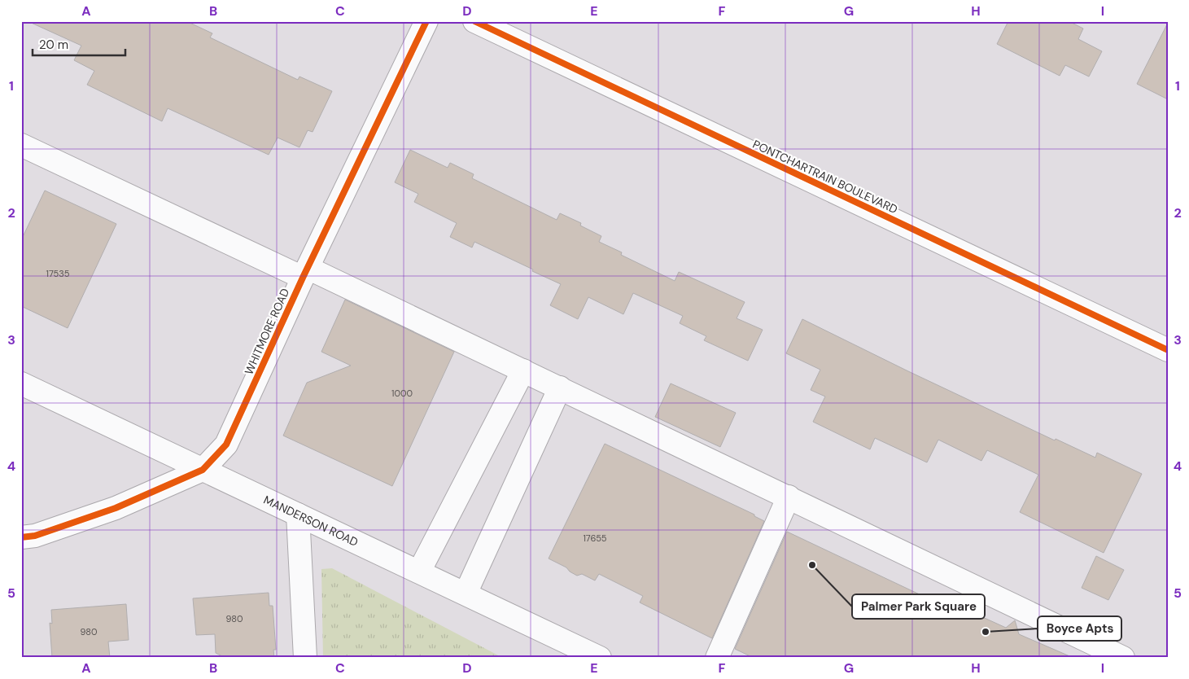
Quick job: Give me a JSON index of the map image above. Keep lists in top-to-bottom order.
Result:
{
  "streets": {
    "street": ["PONTCHARTRAIN BOULEVARD", "WHITMORE ROAD", "MANDERSON ROAD"]
  },
  "crossings": [
    ["WHITMORE ROAD", "MANDERSON ROAD"]
  ],
  "places": ["Palmer Park Square", "Boyce Apts"],
  "house_numbers": [
    "17535",
    "1000",
    "17655",
    "980",
    "980"
  ],
  "scale_bar": "20 m",
  "grid": {
    "columns": [
      "A",
      "B",
      "C",
      "D",
      "E",
      "F",
      "G",
      "H",
      "I"
    ],
    "rows": [
      "1",
      "2",
      "3",
      "4",
      "5"
    ]
  }
}
